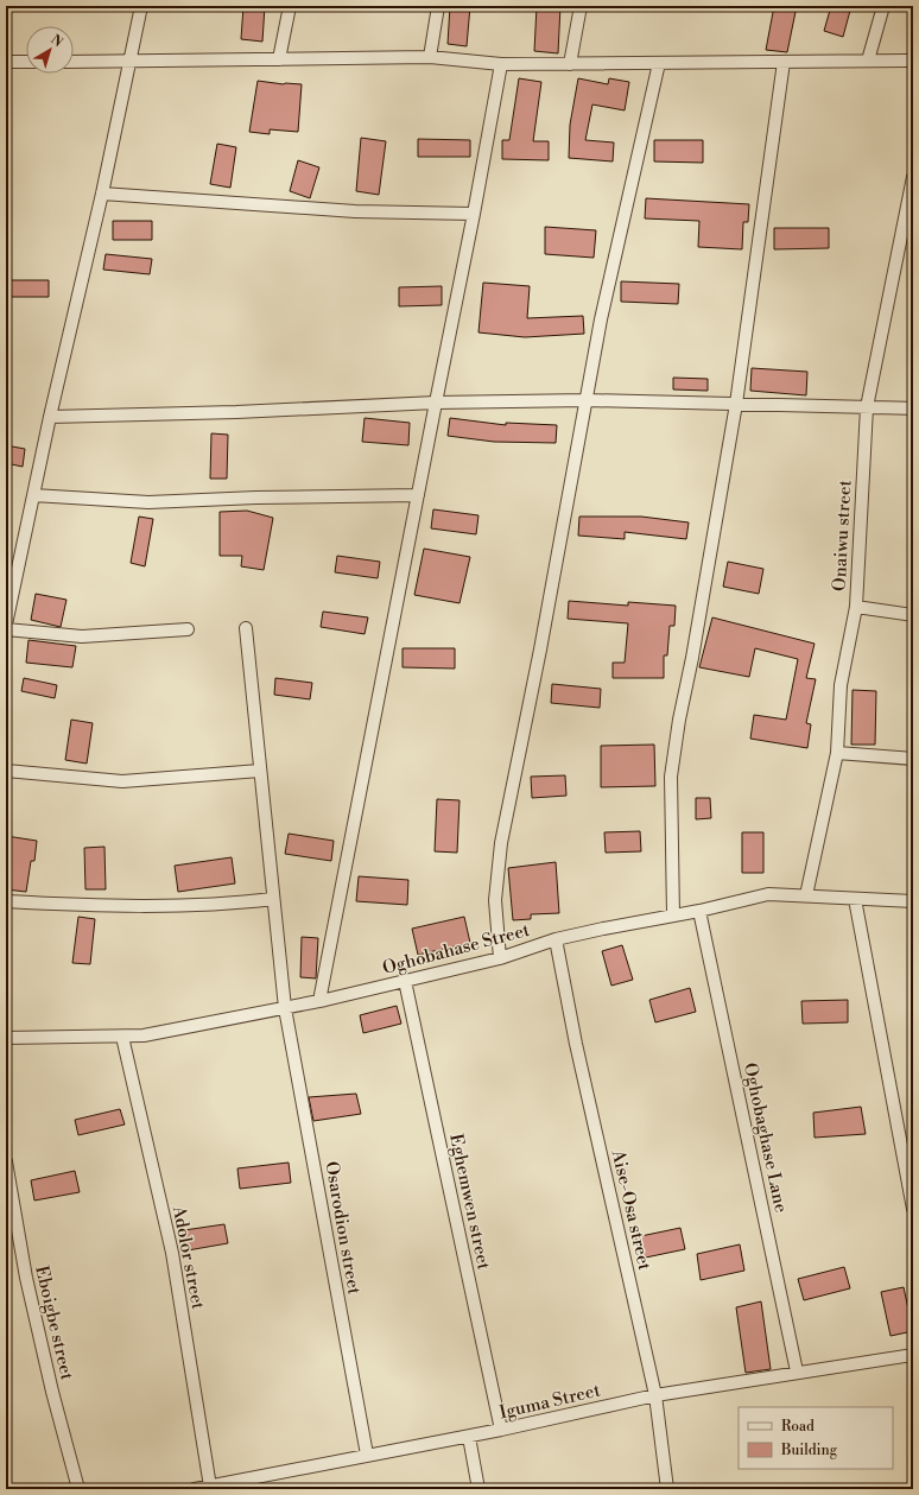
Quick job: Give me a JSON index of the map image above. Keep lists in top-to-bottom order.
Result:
{
  "streets": {
    "street": [
      "Onaiwu street",
      "Oghobahase Street",
      "Oghobaghase Lane",
      "Eghemwen street",
      "Aise-Osa street",
      "Osarodion street",
      "Adolor street",
      "Eboigbe street",
      "Iguma Street"
    ]
  },
  "crossings": [
    ["Onaiwu street", "Oghobahase Street"],
    ["Oghobahase Street", "Oghobaghase Lane"],
    ["Oghobahase Street", "Eghemwen street"],
    ["Oghobahase Street", "Aise-Osa street"],
    ["Oghobahase Street", "Osarodion street"],
    ["Oghobahase Street", "Adolor street"],
    ["Oghobaghase Lane", "Iguma Street"],
    ["Eghemwen street", "Iguma Street"],
    ["Aise-Osa street", "Iguma Street"],
    ["Osarodion street", "Iguma Street"],
    ["Adolor street", "Iguma Street"]
  ],
  "legend": ["Road", "Building"],
  "north": "top right"
}
